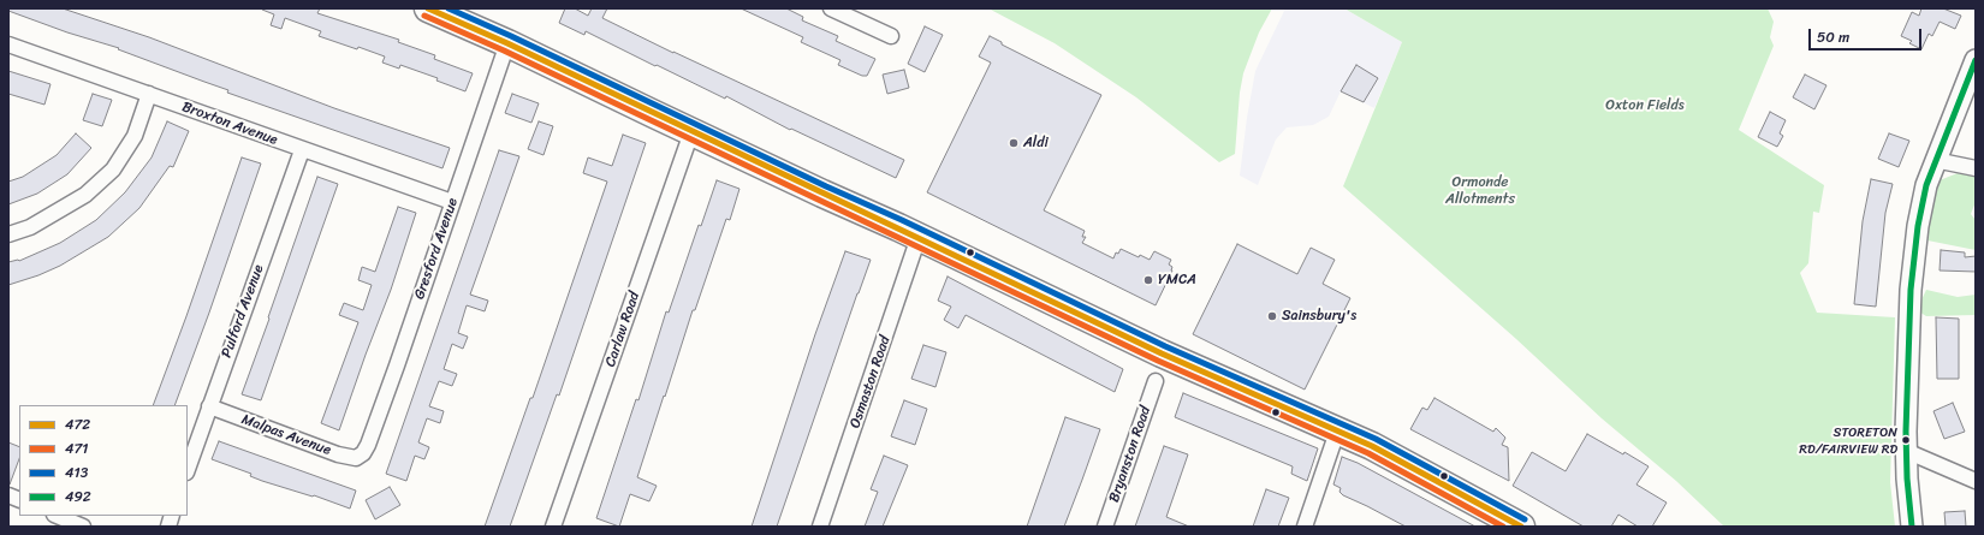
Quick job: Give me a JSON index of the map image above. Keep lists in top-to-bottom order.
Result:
{
  "streets": {
    "street": [
      "Broxton Avenue",
      "Gresford Avenue",
      "Pulford Avenue",
      "Carlaw Road",
      "Osmaston Road",
      "Malpas Avenue",
      "Bryanston Road"
    ]
  },
  "crossings": [
    ["Broxton Avenue", "Gresford Avenue"],
    ["Broxton Avenue", "Pulford Avenue"],
    ["Gresford Avenue", "Malpas Avenue"],
    ["Pulford Avenue", "Malpas Avenue"]
  ],
  "parks": ["Oxton Fields", "Ormonde Allotments"],
  "places": [
    "Aldi",
    "YMCA",
    "Sainsbury's",
    "STORETON RD/FAIRVIEW RD"
  ],
  "lines": [
    "transit line 472",
    "transit line 413",
    "transit line 471",
    "transit line 492"
  ],
  "legend": [
    "472",
    "471",
    "413",
    "492"
  ],
  "scale_bar": "50 m"
}
